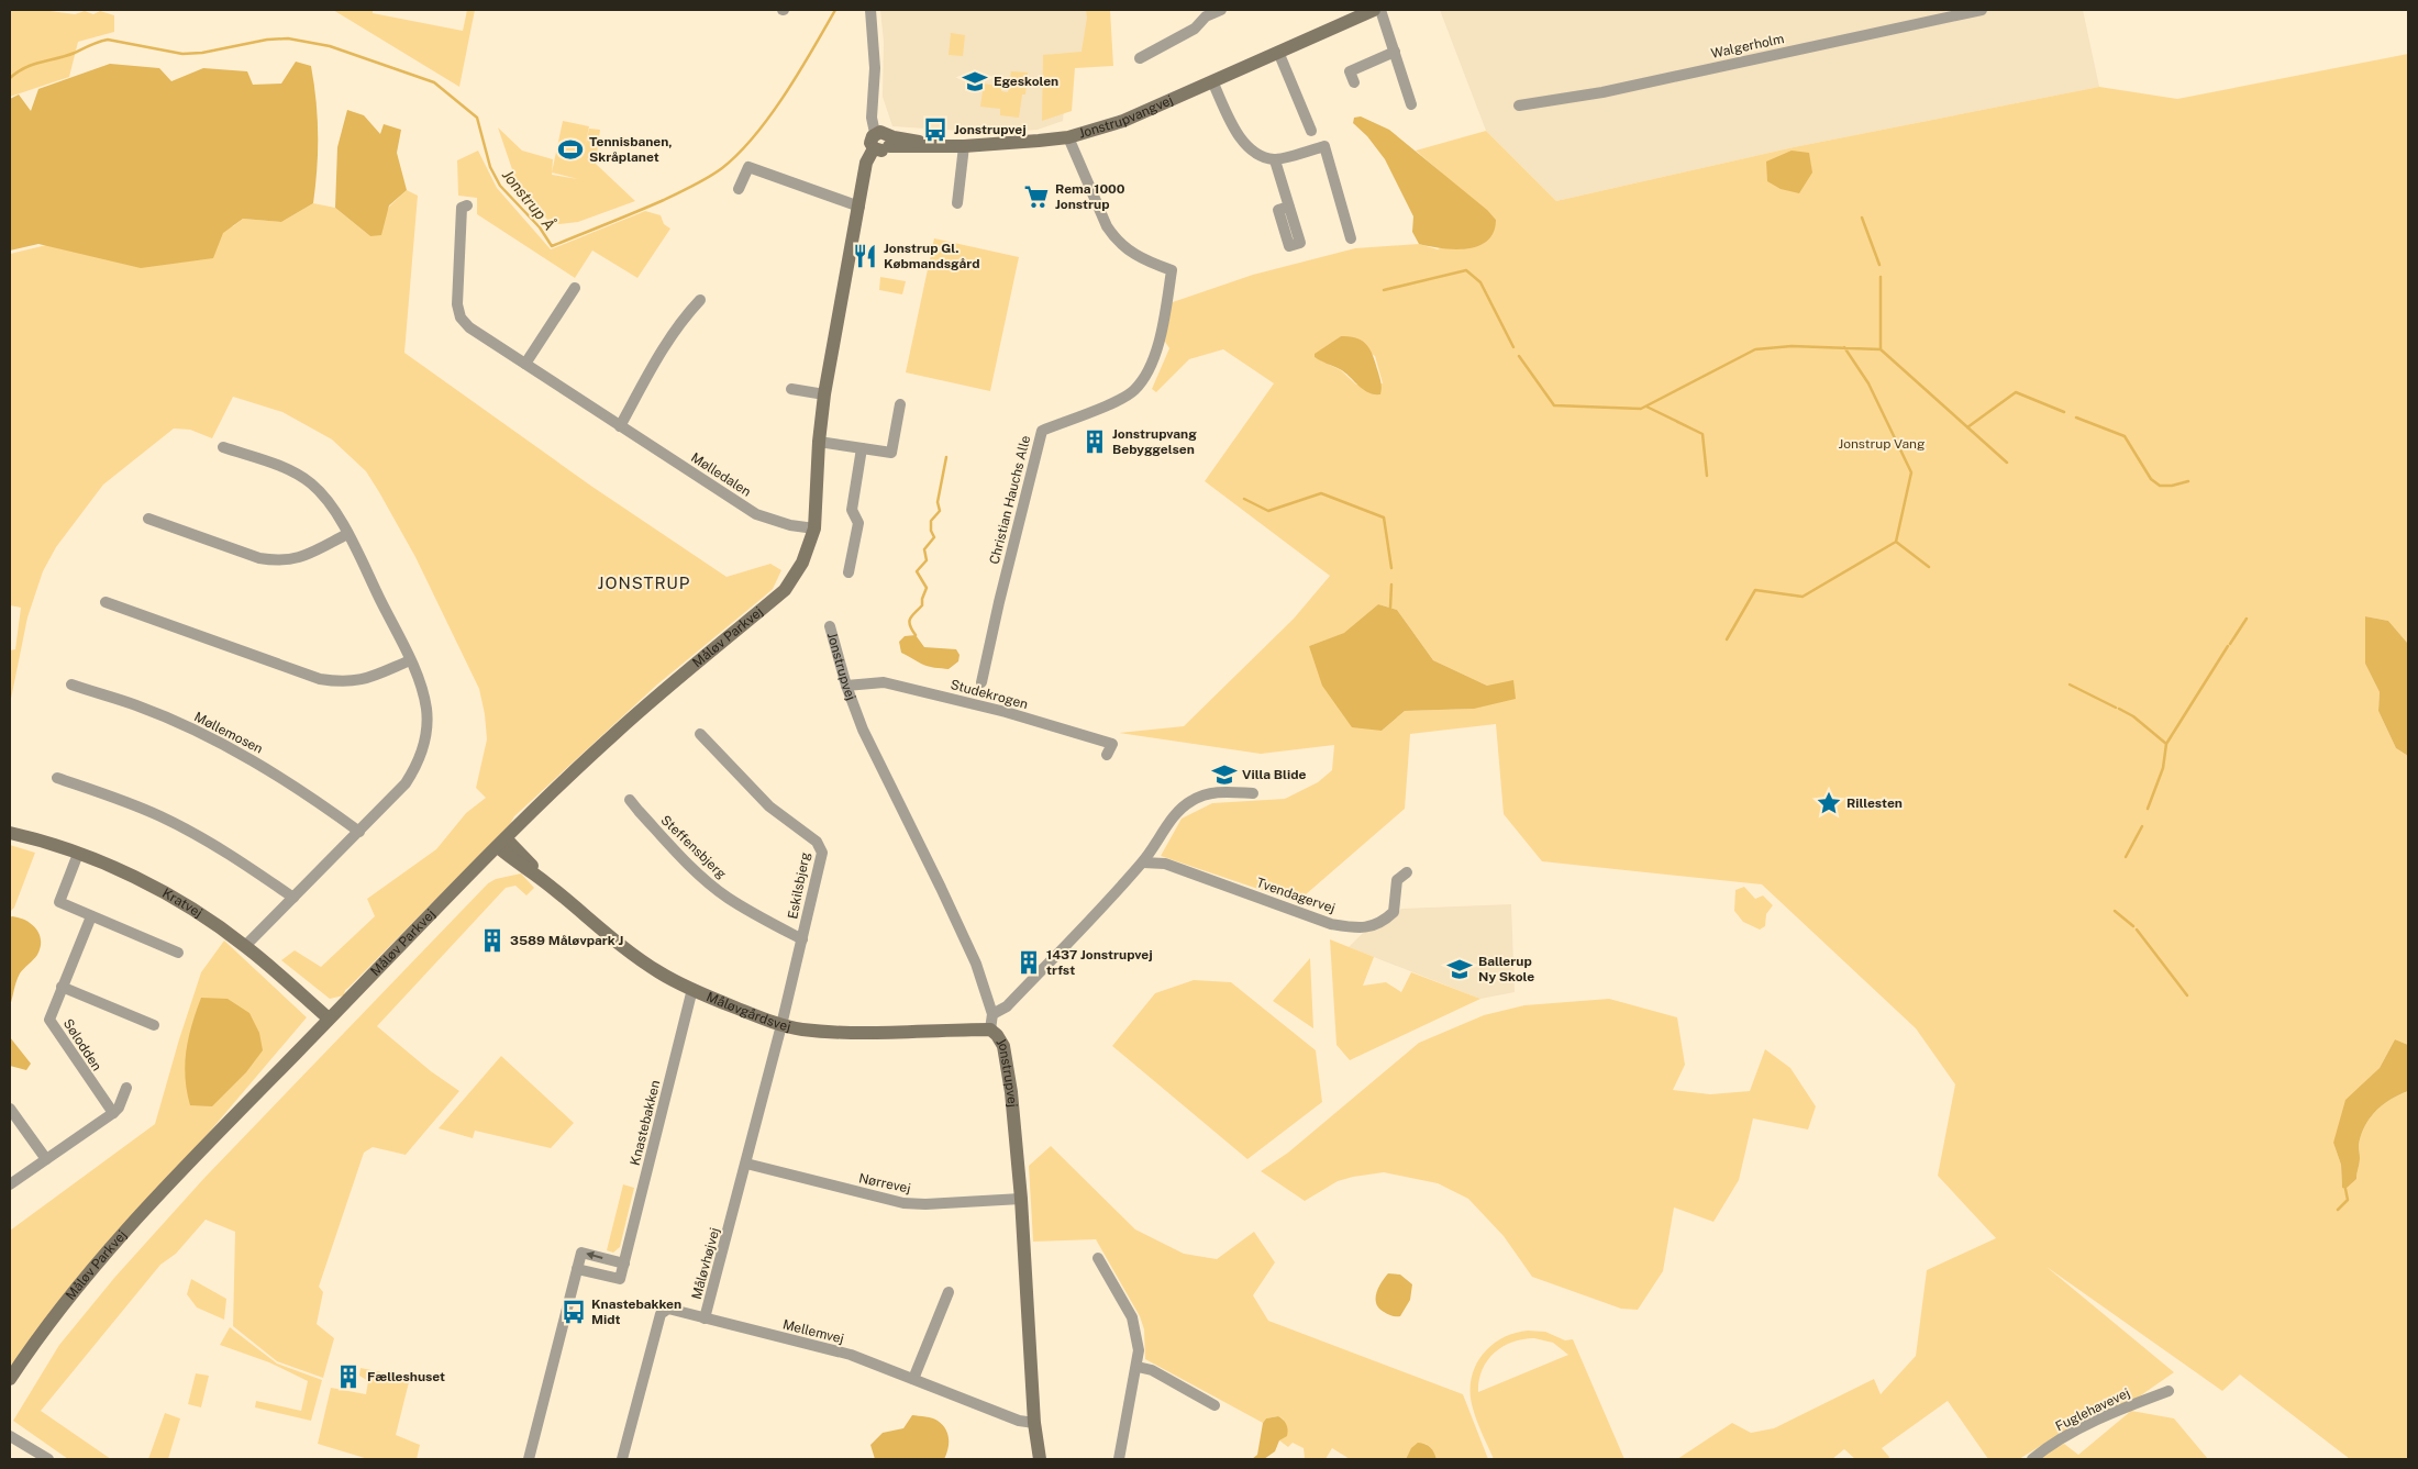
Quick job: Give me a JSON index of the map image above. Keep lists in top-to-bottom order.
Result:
{
  "streets": {
    "street": [
      "Walgerholm",
      "Jonstrupvangvej",
      "Mølledalen",
      "Christian Hauchs Alle",
      "Måløv Parkvej",
      "Jonstrupvej",
      "Studekrogen",
      "Møllemosen",
      "Steffensbjerg",
      "Eskilsbjerg",
      "Tvendagervej",
      "Kratvej",
      "Måløvgårdsvej",
      "Sølodden",
      "Knastebakken",
      "Nørrevej",
      "Måløvhøjvej",
      "Mellemvej",
      "Fuglehavevej"
    ]
  },
  "crossings": [
    ["Jonstrupvangvej", "Christian Hauchs Alle"],
    ["Mølledalen", "Måløv Parkvej"],
    ["Måløv Parkvej", "Kratvej"],
    ["Måløv Parkvej", "Måløvgårdsvej"],
    ["Jonstrupvej", "Studekrogen"],
    ["Jonstrupvej", "Måløvgårdsvej"],
    ["Jonstrupvej", "Nørrevej"],
    ["Jonstrupvej", "Mellemvej"],
    ["Steffensbjerg", "Eskilsbjerg"],
    ["Eskilsbjerg", "Måløvgårdsvej"],
    ["Eskilsbjerg", "Måløvhøjvej"],
    ["Måløvgårdsvej", "Knastebakken"],
    ["Måløvgårdsvej", "Måløvhøjvej"],
    ["Nørrevej", "Måløvhøjvej"],
    ["Måløvhøjvej", "Mellemvej"]
  ],
  "districts": ["JONSTRUP"],
  "water": ["Jonstrup Å"],
  "parks": ["Jonstrup Vang"],
  "places": {
    "school or university": ["Egeskolen", "Villa Blide", "Ballerup Ny Skole"],
    "bus stop": ["Jonstrupvej", "Knastebakken Midt"],
    "sports": ["Tennisbanen, Skråplanet"],
    "supermarket": ["Rema 1000 Jonstrup"],
    "restaurant": ["Jonstrup Gl. Købmandsgård"],
    "building": [
      "Jonstrupvang Bebyggelsen",
      "3589 Måløvpark J",
      "1437 Jonstrupvej trfst",
      "Fælleshuset"
    ],
    "place": ["Rillesten"]
  }
}
